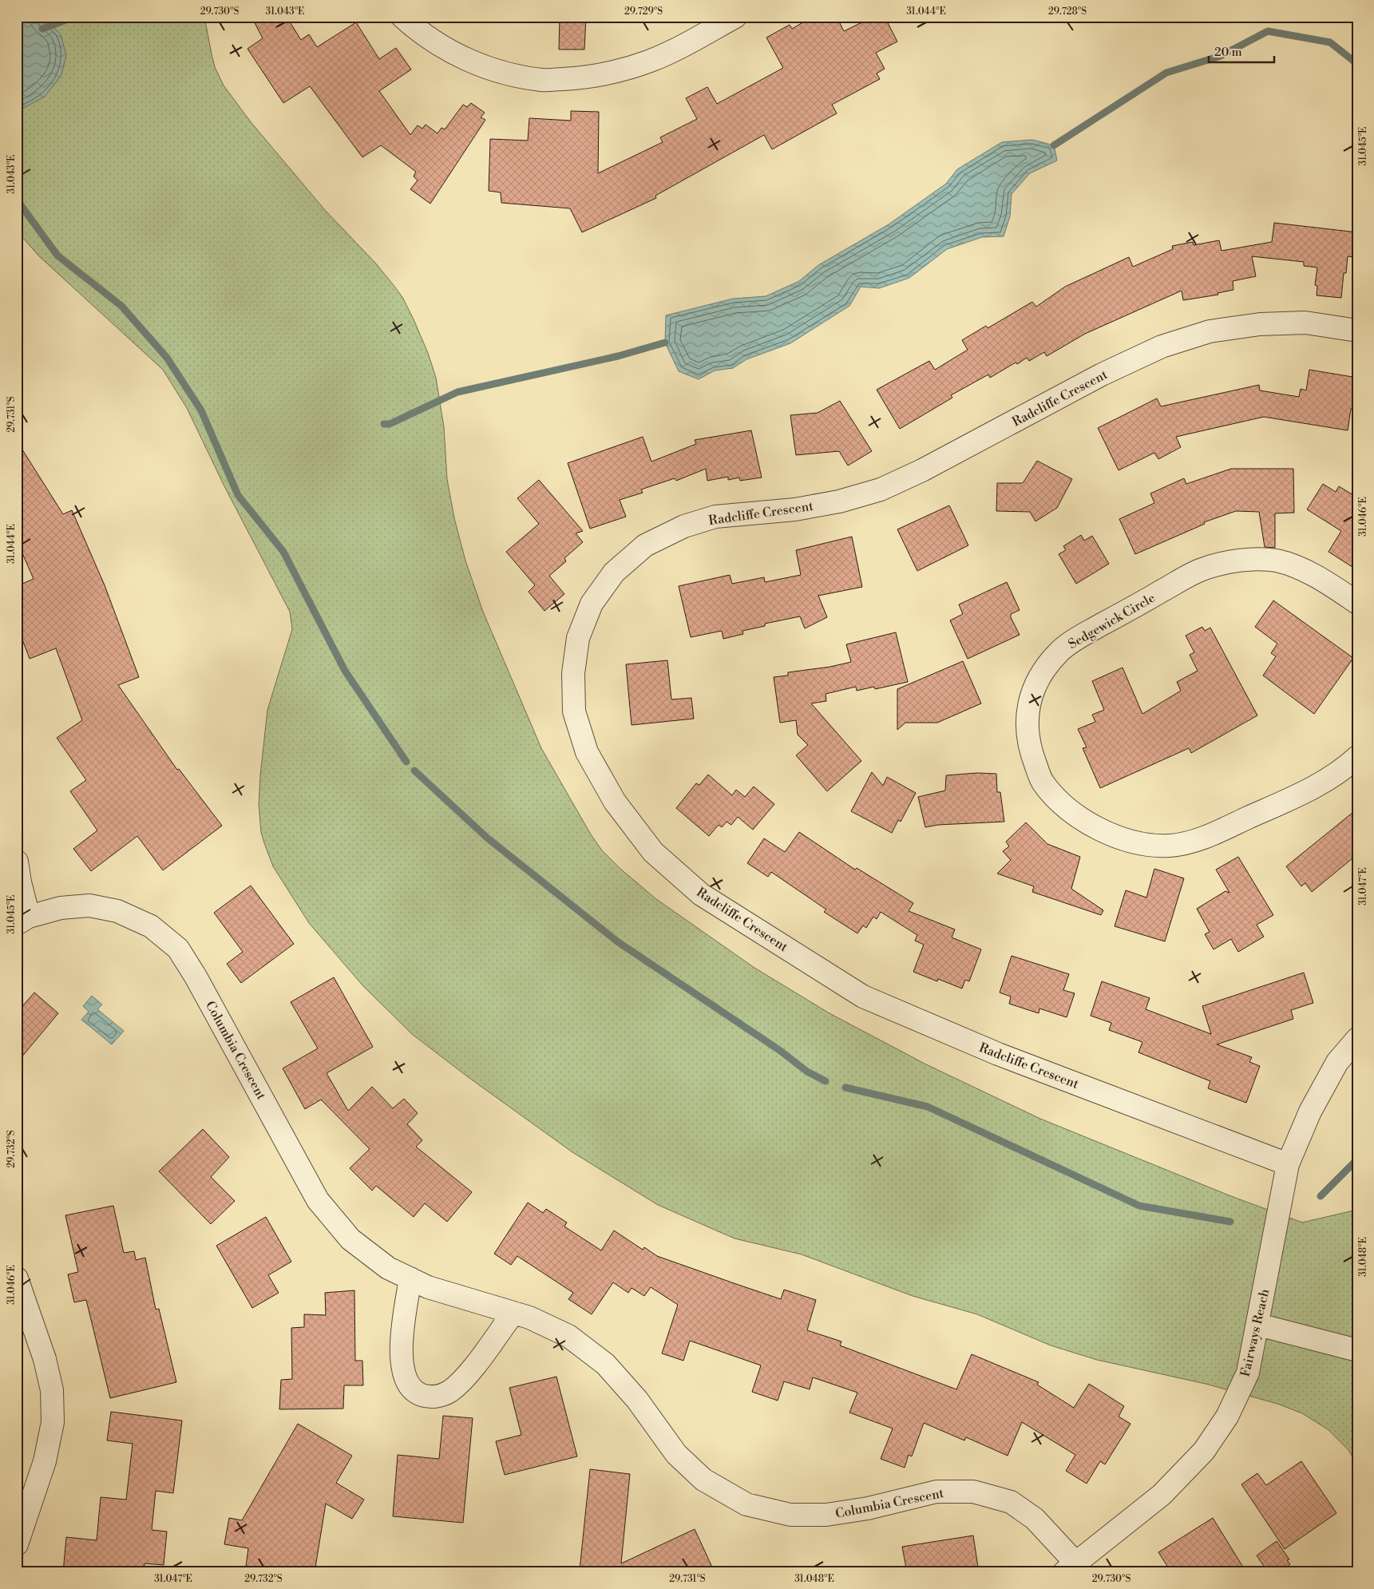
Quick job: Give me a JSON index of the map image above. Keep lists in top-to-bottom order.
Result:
{
  "streets": {
    "street": [
      "Radcliffe Crescent",
      "Sedgewick Circle",
      "Columbia Crescent",
      "Fairways Reach"
    ]
  },
  "crossings": [
    ["Radcliffe Crescent", "Fairways Reach"],
    ["Columbia Crescent", "Fairways Reach"]
  ],
  "scale_bar": "20 m",
  "coordinates": [
    "29.730°S",
    "31.043°E",
    "29.729°S",
    "31.044°E",
    "29.728°S",
    "31.045°E",
    "29.731°S",
    "31.046°E",
    "31.047°E",
    "29.732°S",
    "31.048°E"
  ]
}
